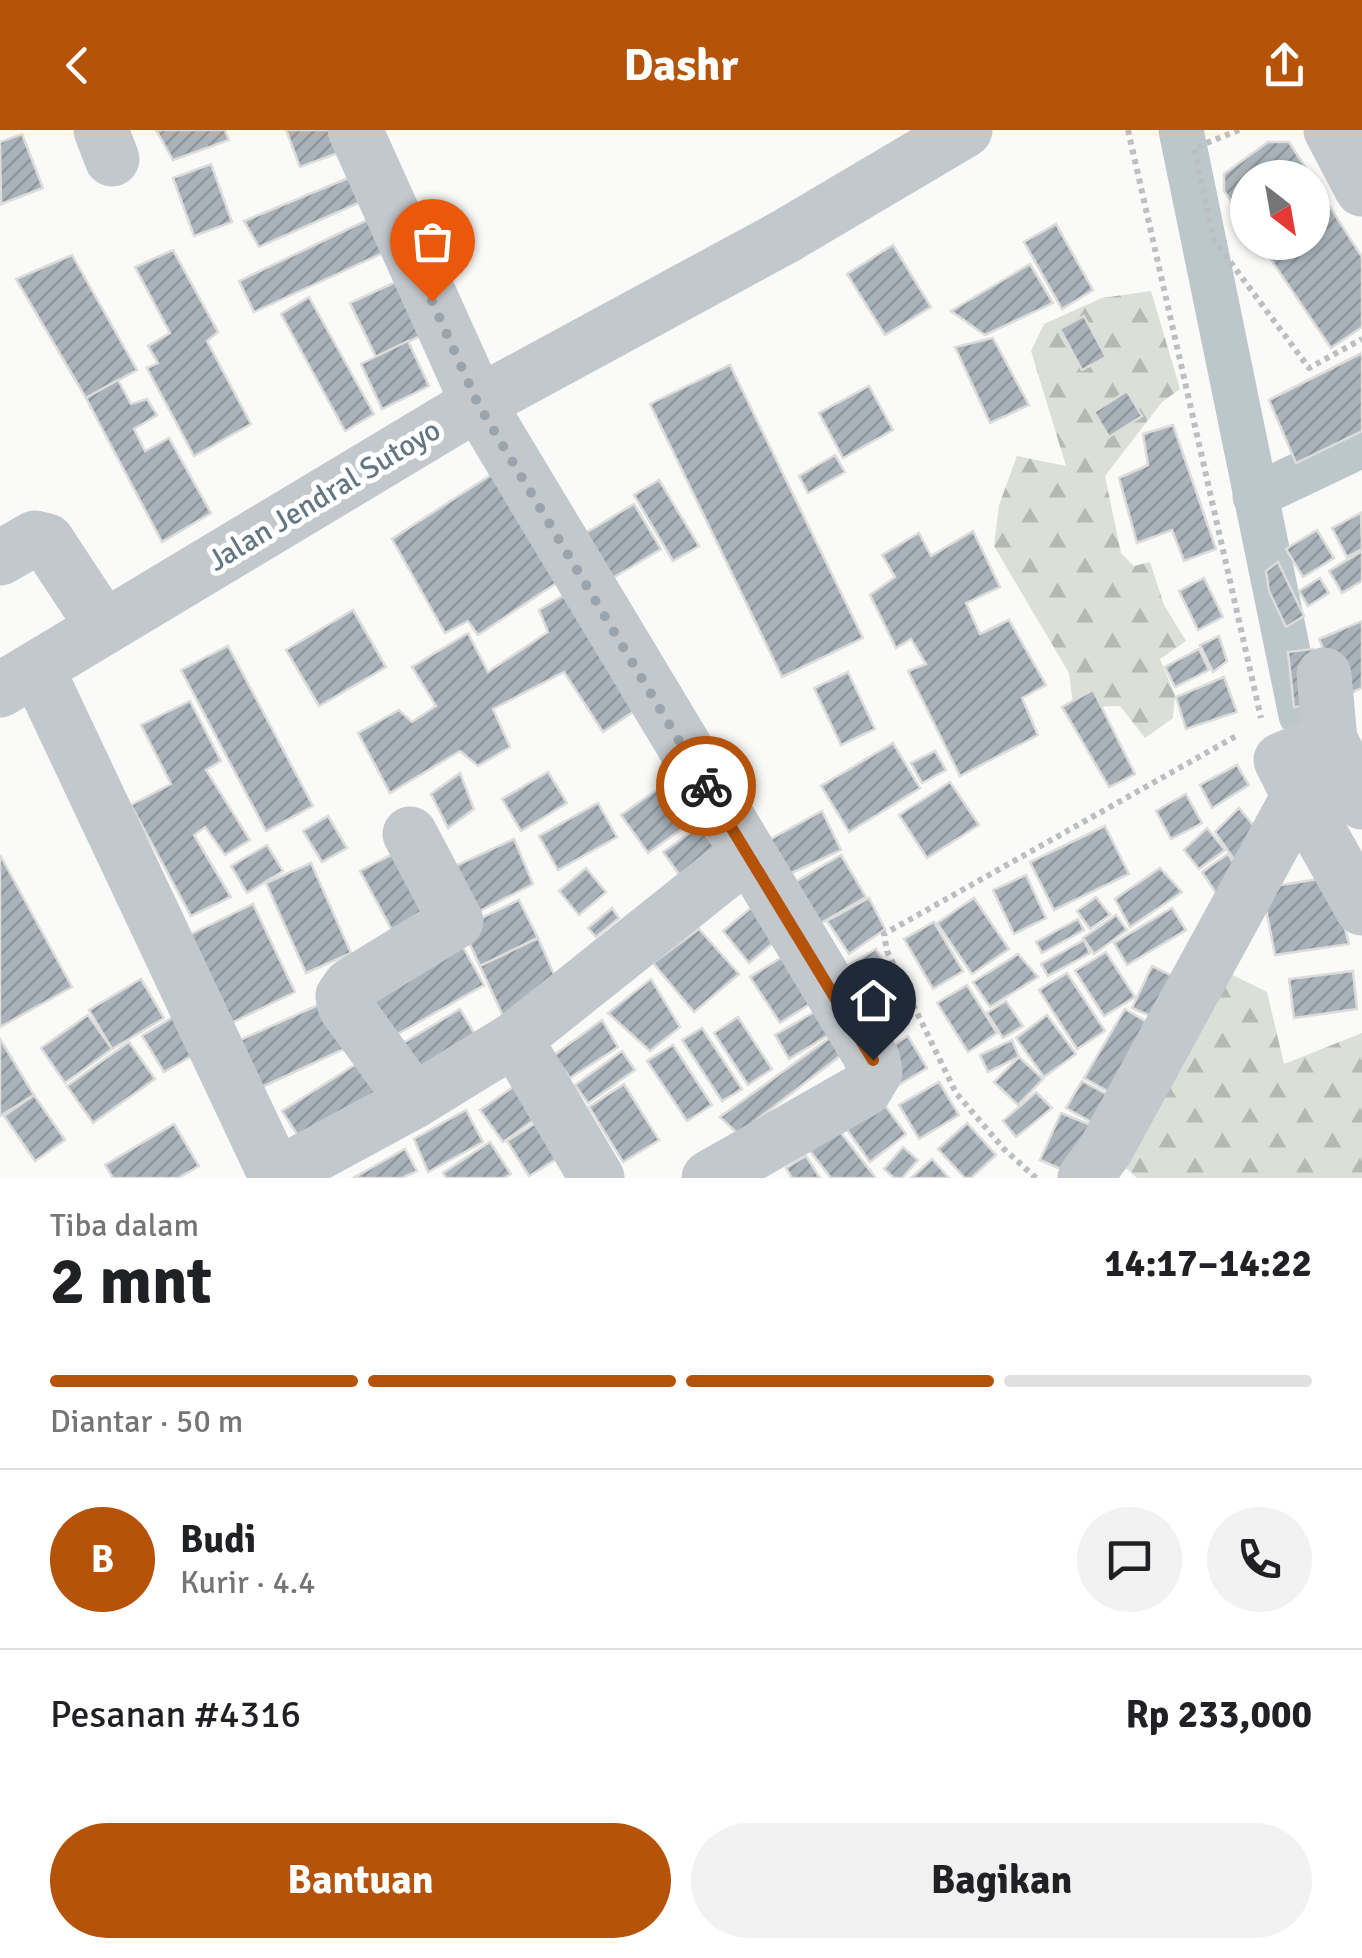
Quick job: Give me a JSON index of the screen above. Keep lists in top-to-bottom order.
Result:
{
  "streets": {
    "street": ["Jalan Jendral Sutoyo"]
  },
  "north": "bottom right",
  "page": {
    "header": "Dashr",
    "heading": ["2 mnt", "Tiba dalam", "14:17–14:22"],
    "panel": [
      "Budi",
      "Kurir · 4.4",
      "Pesanan #4316",
      "Rp 233,000"
    ],
    "bar": "Diantar · 50 m",
    "round": "B",
    "buttons": ["Bantuan", "Bagikan"]
  }
}
